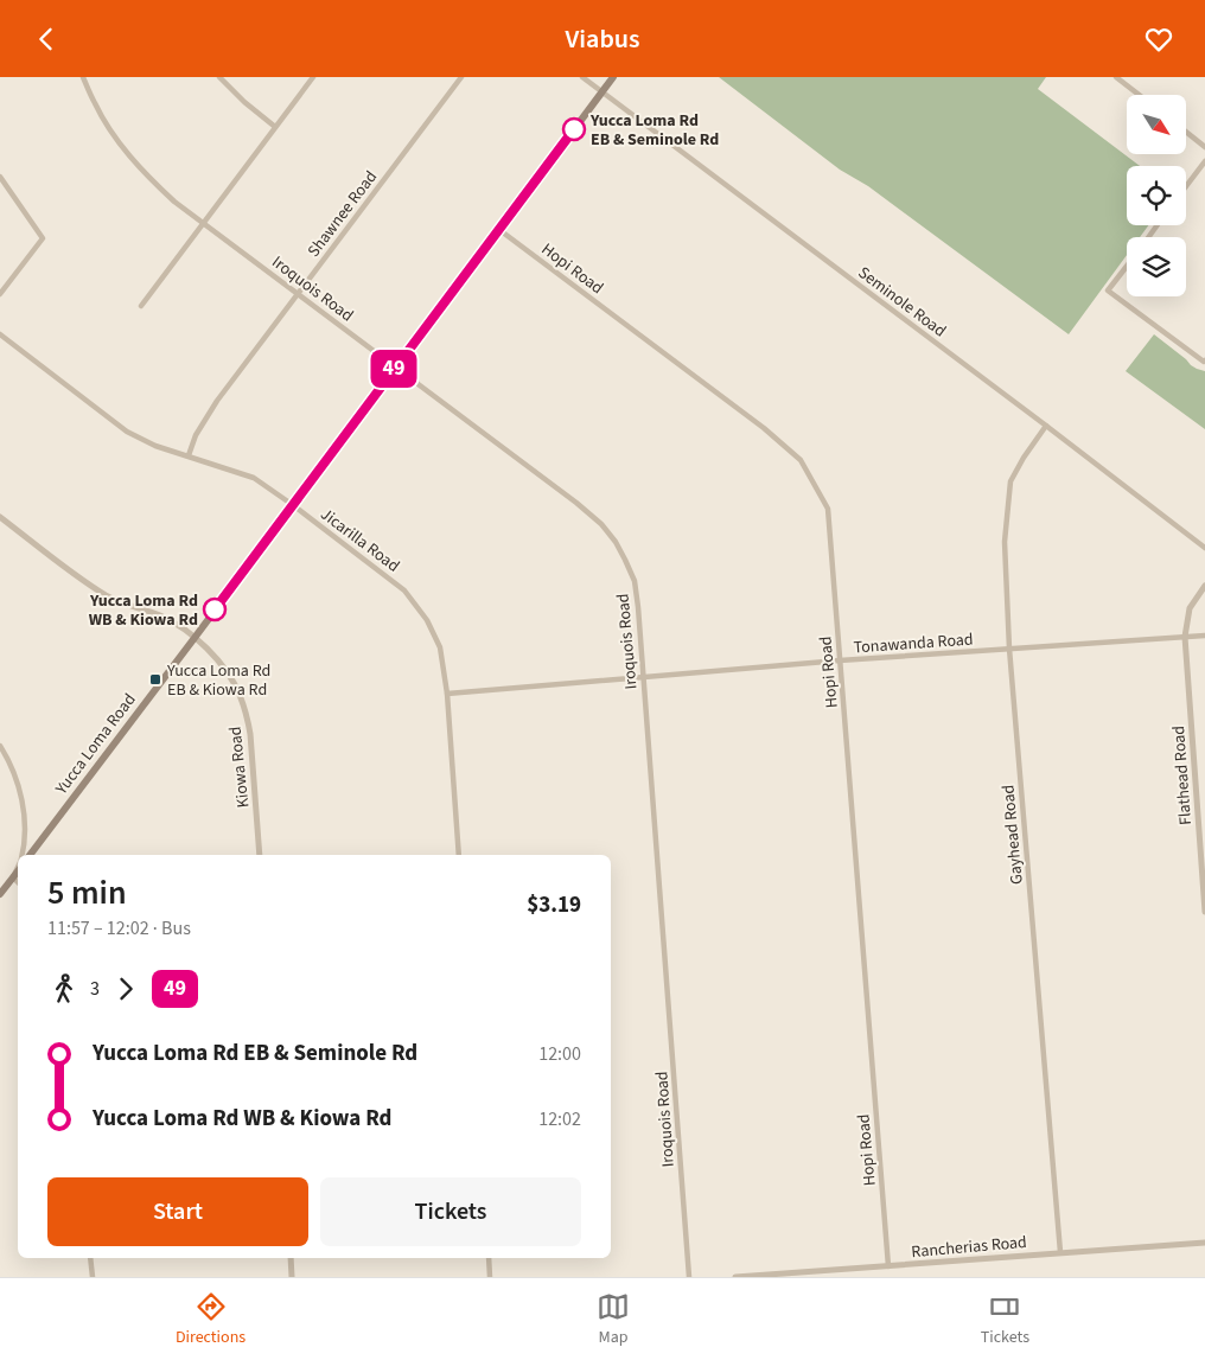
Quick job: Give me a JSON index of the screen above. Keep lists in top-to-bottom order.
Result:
{
  "streets": {
    "main road": ["Yucca Loma Road"],
    "street": [
      "Shawnee Road",
      "Hopi Road",
      "Iroquois Road",
      "Seminole Road",
      "Jicarilla Road",
      "Tonawanda Road",
      "Kiowa Road",
      "Flathead Road",
      "Gayhead Road",
      "Rancherias Road"
    ]
  },
  "crossings": [
    ["Shawnee Road", "Iroquois Road"],
    ["Shawnee Road", "Jicarilla Road"],
    ["Hopi Road", "Tonawanda Road"],
    ["Hopi Road", "Yucca Loma Road"],
    ["Hopi Road", "Rancherias Road"],
    ["Iroquois Road", "Tonawanda Road"],
    ["Iroquois Road", "Yucca Loma Road"],
    ["Seminole Road", "Yucca Loma Road"],
    ["Seminole Road", "Gayhead Road"],
    ["Jicarilla Road", "Tonawanda Road"],
    ["Jicarilla Road", "Yucca Loma Road"],
    ["Tonawanda Road", "Flathead Road"],
    ["Tonawanda Road", "Gayhead Road"],
    ["Yucca Loma Road", "Kiowa Road"],
    ["Gayhead Road", "Rancherias Road"]
  ],
  "places": {
    "other": ["Yucca Loma Rd EB & Seminole Rd", "Yucca Loma Rd WB & Kiowa Rd"],
    "transit": ["Yucca Loma Rd EB & Kiowa Rd"]
  },
  "lines": ["bus line 49"],
  "north": "bottom right",
  "page": {
    "header": "Viabus",
    "on_map": "49",
    "heading": ["5 min", "11:57 – 12:02 · Bus", "$3.19"],
    "legs": ["3", "49"],
    "list": [
      {
        "name": "Yucca Loma Rd EB & Seminole Rd",
        "value": "12:00"
      },
      {
        "name": "Yucca Loma Rd WB & Kiowa Rd",
        "value": "12:02"
      }
    ],
    "buttons": ["Start", "Tickets"],
    "tabs": ["Directions", "Map", "Tickets"]
  }
}
